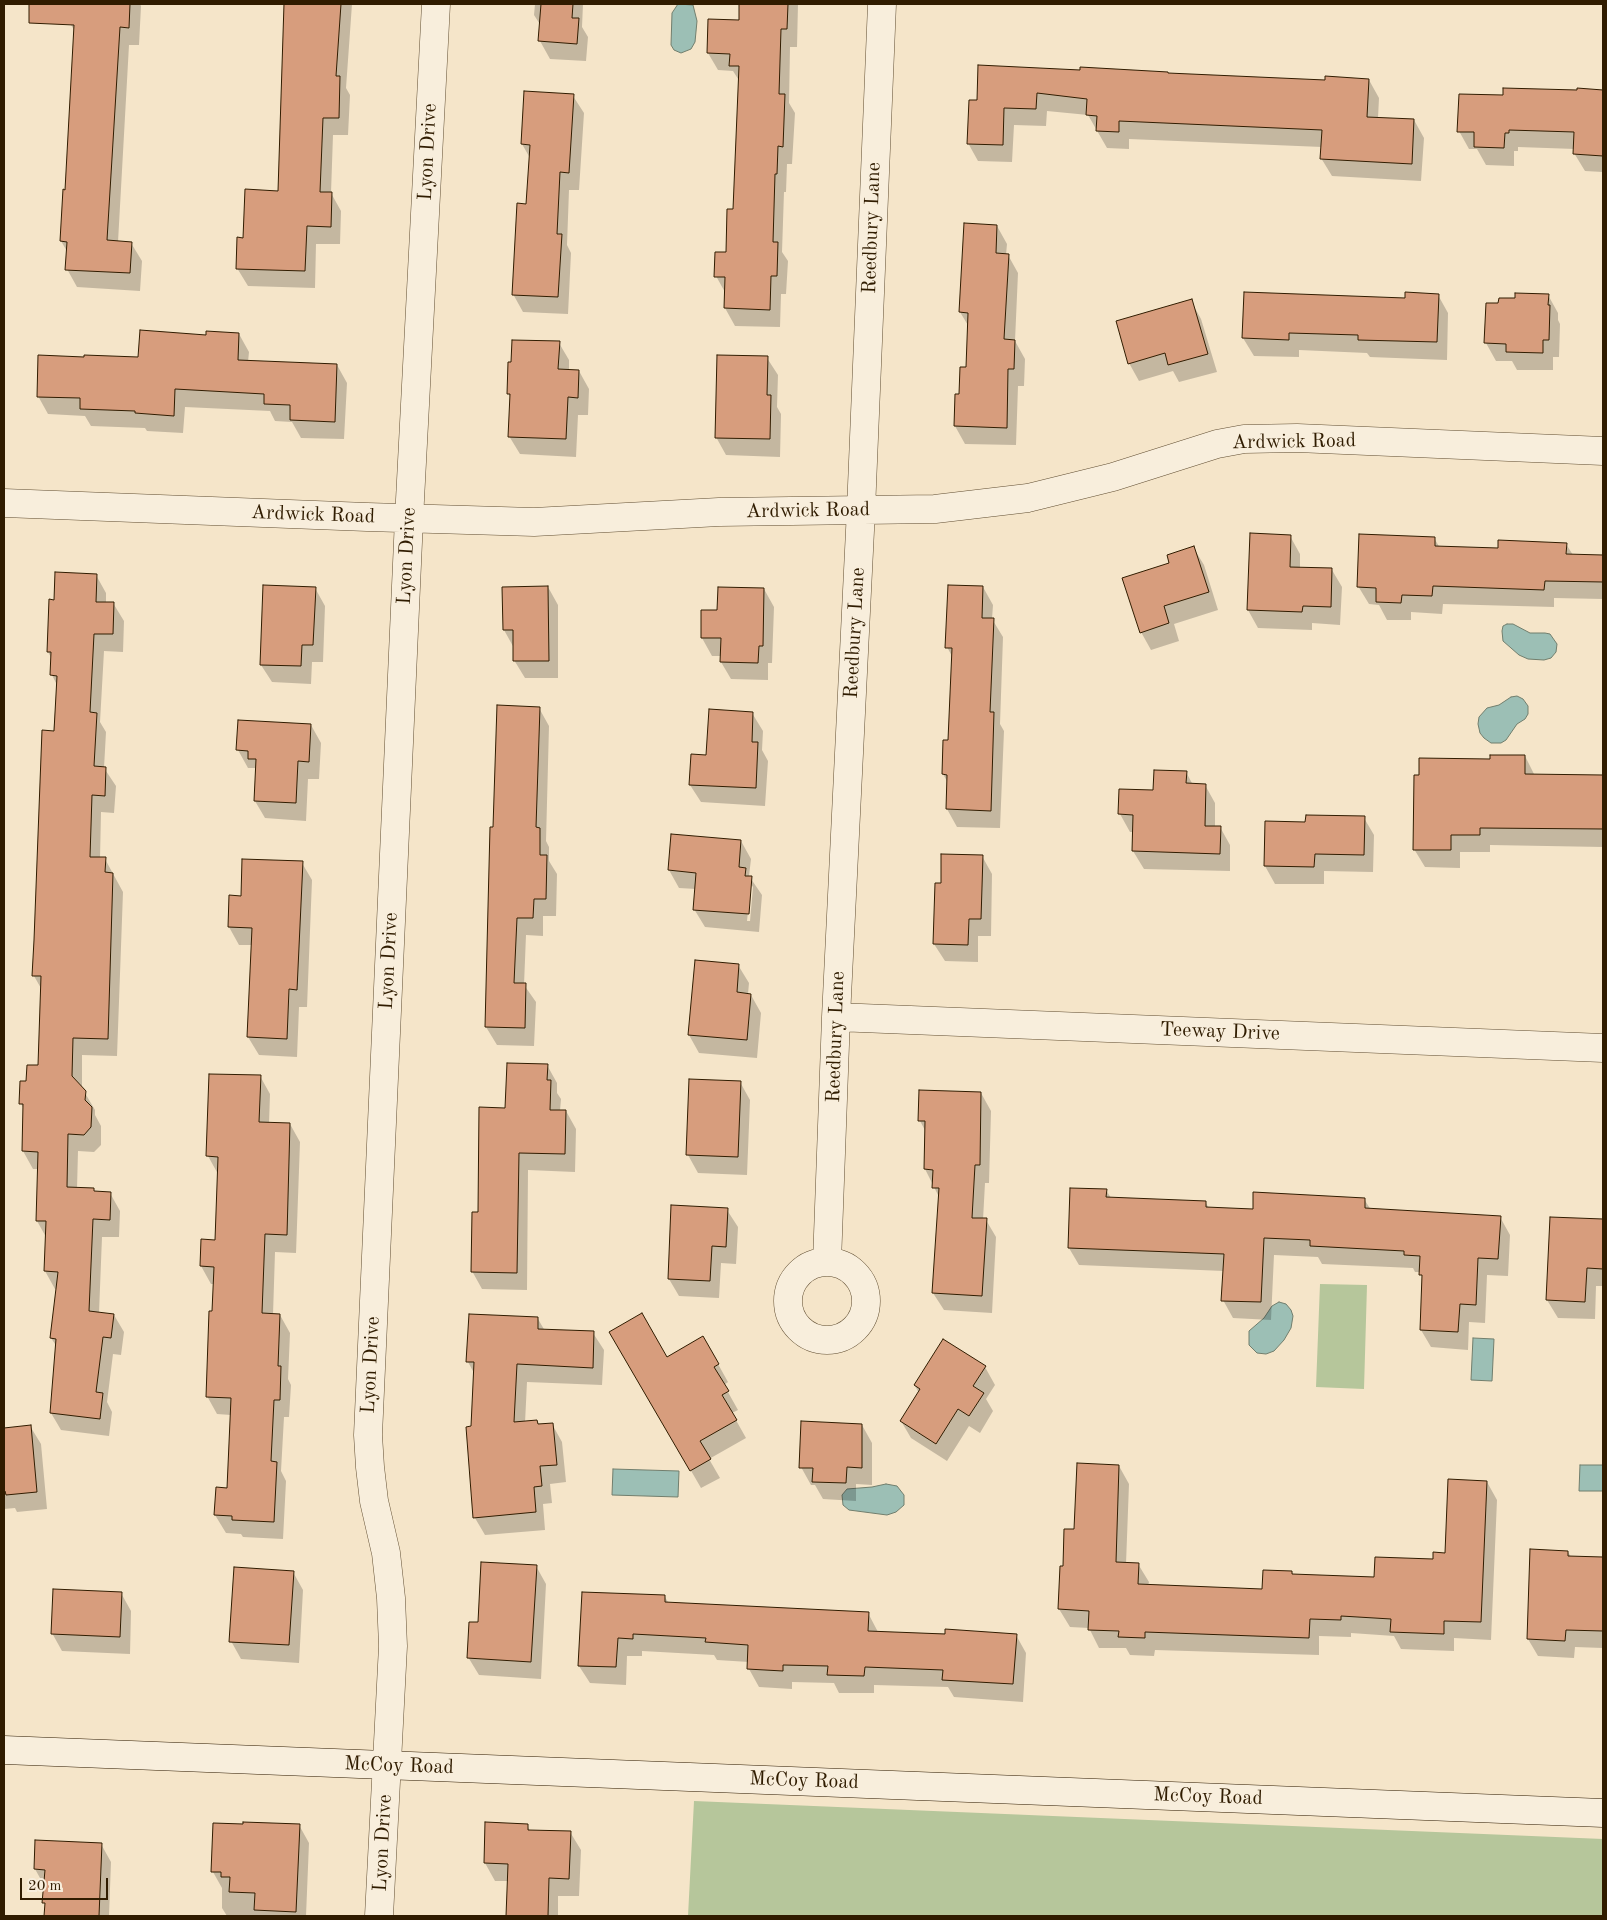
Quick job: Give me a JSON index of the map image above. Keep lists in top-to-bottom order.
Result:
{
  "streets": {
    "street": [
      "Lyon Drive",
      "Reedbury Lane",
      "Ardwick Road",
      "Teeway Drive",
      "McCoy Road"
    ]
  },
  "crossings": [
    ["Lyon Drive", "Ardwick Road"],
    ["Lyon Drive", "McCoy Road"],
    ["Reedbury Lane", "Ardwick Road"],
    ["Reedbury Lane", "Teeway Drive"]
  ],
  "scale_bar": "20 m"
}
